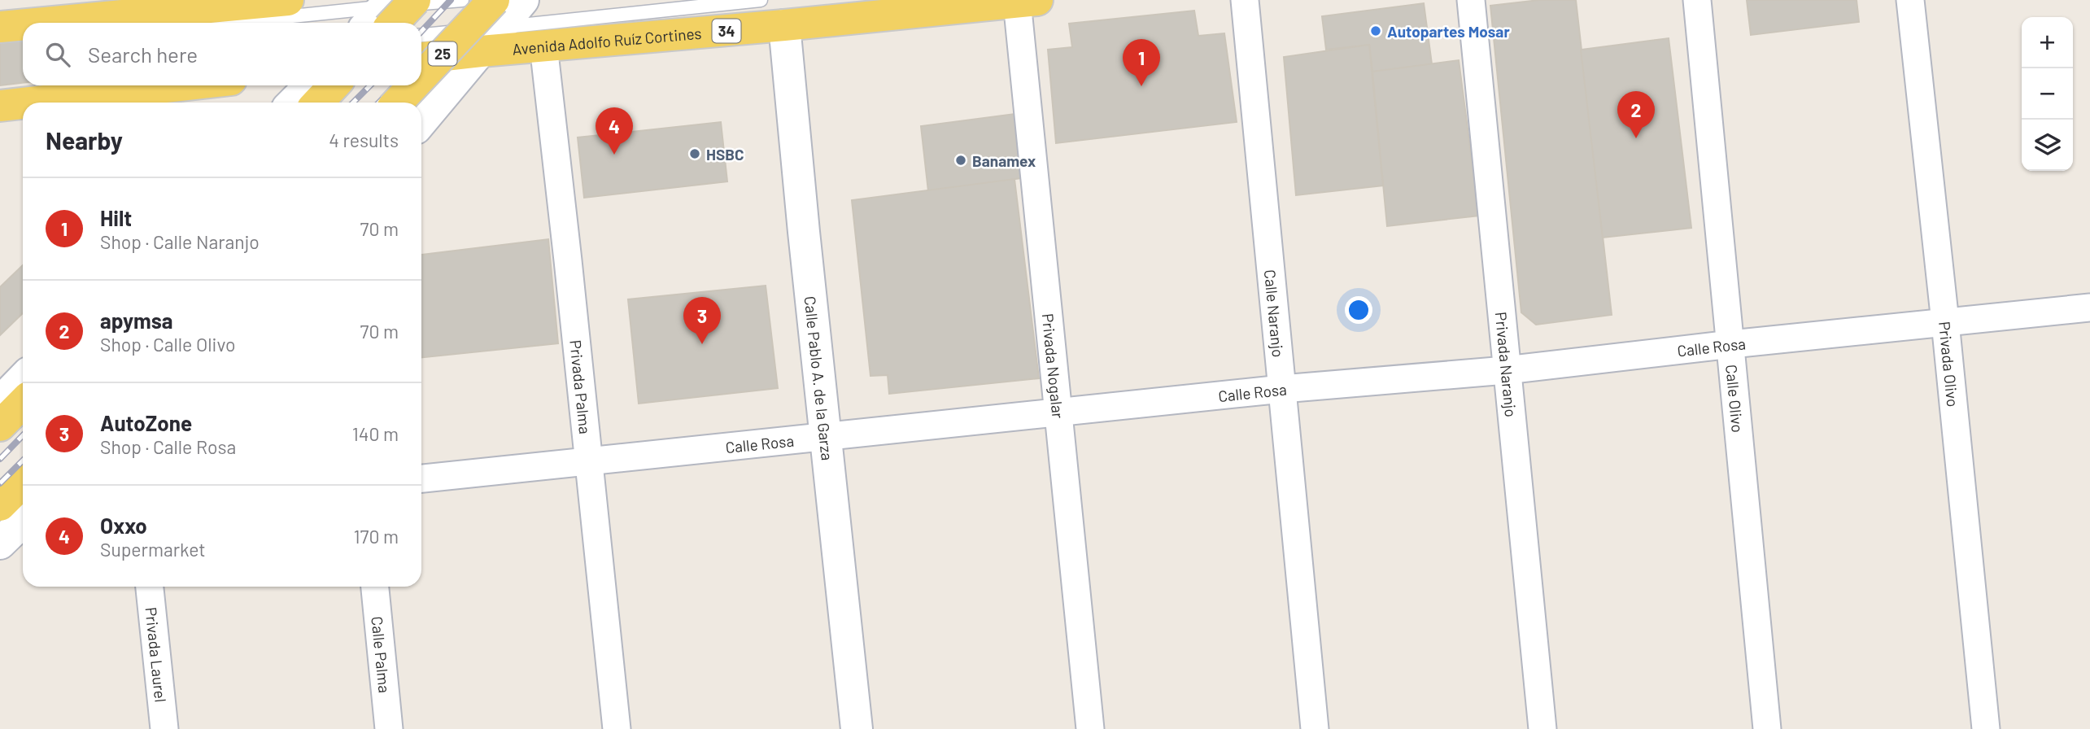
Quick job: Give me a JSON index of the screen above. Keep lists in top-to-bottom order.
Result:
{
  "streets": {
    "main road": ["34", "Avenida Adolfo Ruíz Cortines", "25"],
    "street": [
      "Calle Naranjo",
      "Calle Rosa",
      "Privada Naranjo",
      "Privada Olivo",
      "Privada Nogalar",
      "Calle Pablo A. de la Garza",
      "Privada Palma",
      "Calle Olivo",
      "Privada Laurel",
      "Calle Palma"
    ]
  },
  "crossings": [
    ["Avenida Adolfo Ruíz Cortines", "25"],
    ["Avenida Adolfo Ruíz Cortines", "Privada Nogalar"],
    ["Avenida Adolfo Ruíz Cortines", "Calle Pablo A. de la Garza"],
    ["Avenida Adolfo Ruíz Cortines", "Privada Palma"],
    ["Calle Naranjo", "Calle Rosa"],
    ["Calle Rosa", "Privada Naranjo"],
    ["Calle Rosa", "Privada Olivo"],
    ["Calle Rosa", "Privada Nogalar"],
    ["Calle Rosa", "Calle Pablo A. de la Garza"],
    ["Calle Rosa", "Privada Palma"],
    ["Calle Rosa", "Calle Olivo"]
  ],
  "places": ["Autopartes Mosar", "HSBC", "Banamex"],
  "page": {
    "map_buttons": ["+", "−"],
    "search": "Search here",
    "pins": [
      "1",
      "2",
      "4",
      "3"
    ],
    "heading": ["Nearby", "4 results"],
    "list": [
      {
        "mark": "1",
        "name": "Hilt",
        "note": "Shop · Calle Naranjo",
        "value": "70 m"
      },
      {
        "mark": "2",
        "name": "apymsa",
        "note": "Shop · Calle Olivo",
        "value": "70 m"
      },
      {
        "mark": "3",
        "name": "AutoZone",
        "note": "Shop · Calle Rosa",
        "value": "140 m"
      },
      {
        "mark": "4",
        "name": "Oxxo",
        "note": "Supermarket",
        "value": "170 m"
      }
    ]
  }
}
